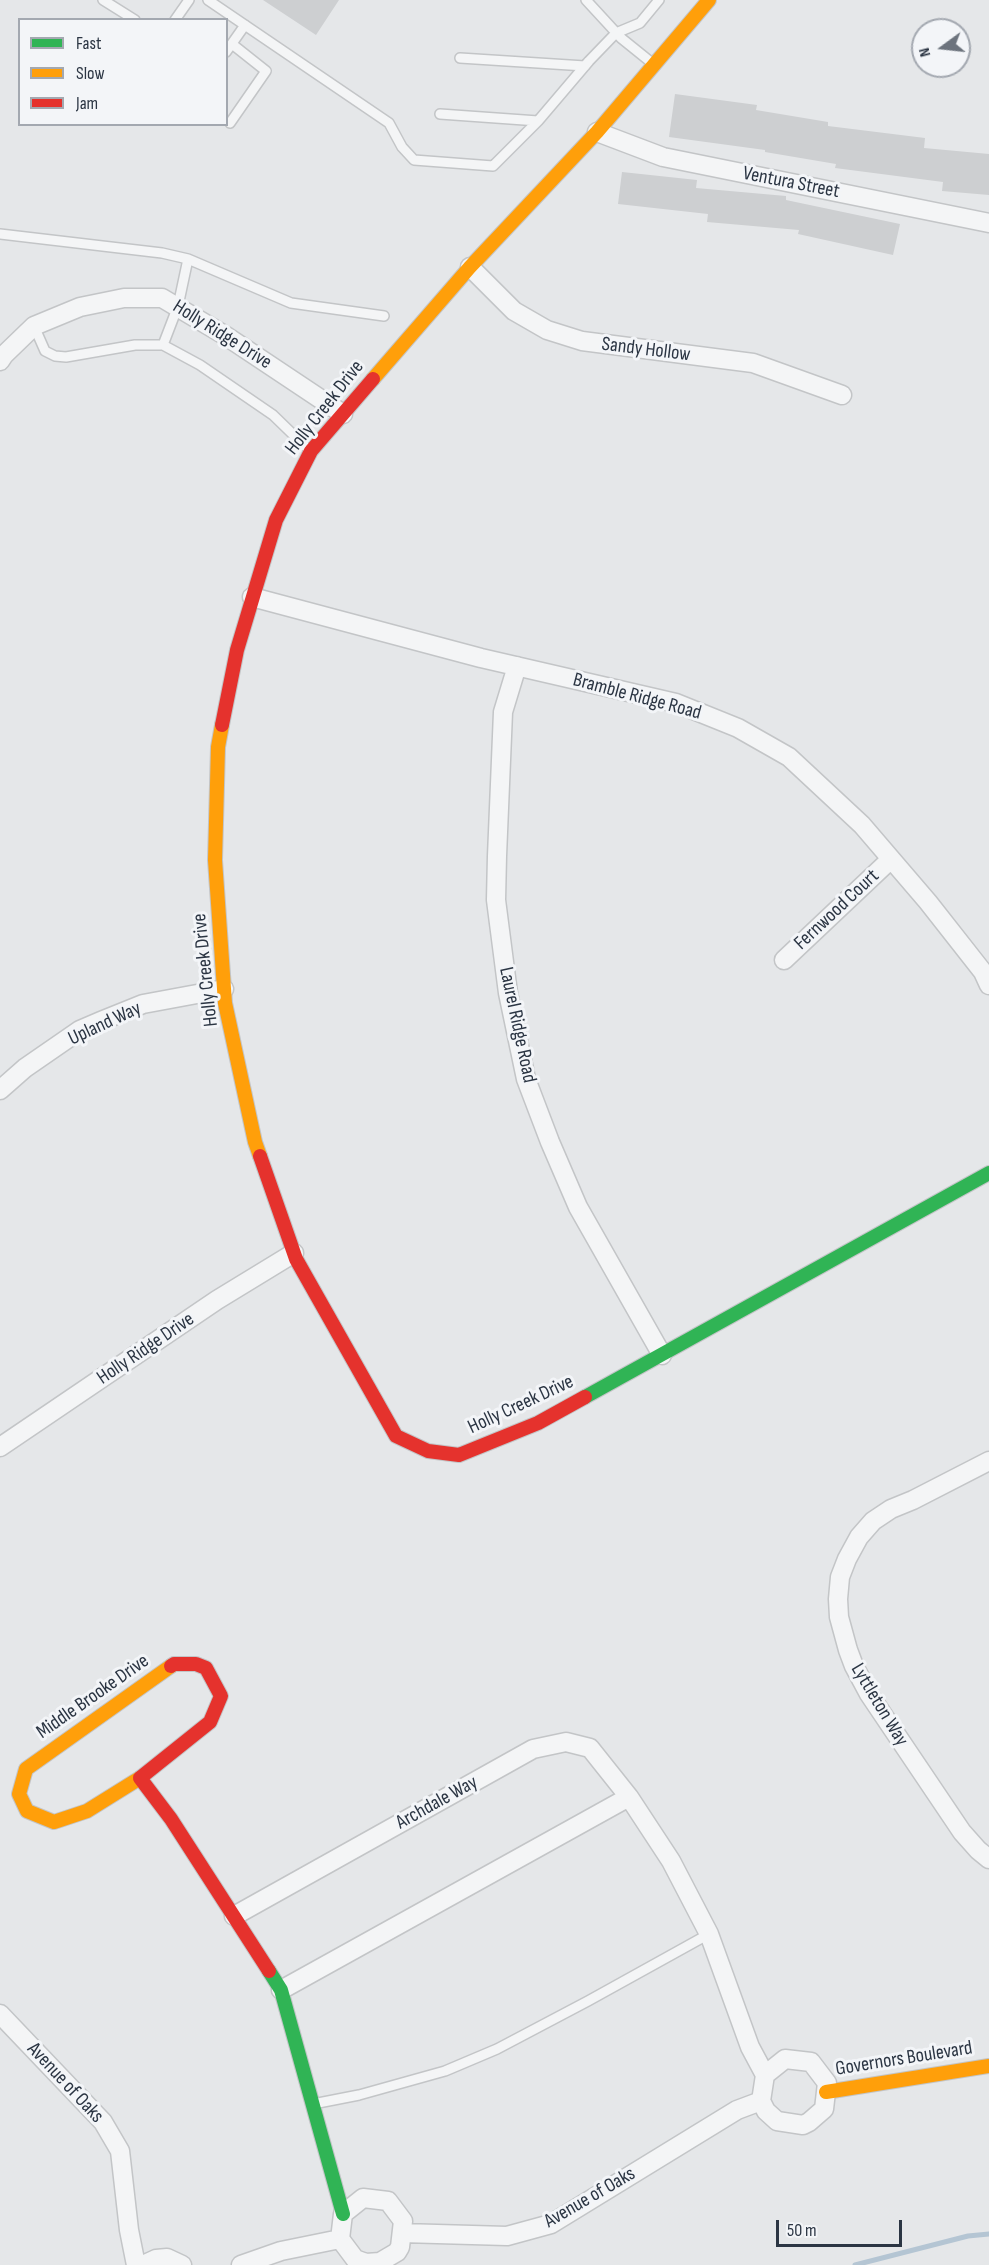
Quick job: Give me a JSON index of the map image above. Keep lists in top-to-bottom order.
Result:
{
  "streets": {
    "street": [
      "Ventura Street",
      "Holly Ridge Drive",
      "Sandy Hollow",
      "Holly Creek Drive",
      "Bramble Ridge Road",
      "Fernwood Court",
      "Upland Way",
      "Laurel Ridge Road",
      "Middle Brooke Drive",
      "Lyttleton Way",
      "Archdale Way",
      "Governors Boulevard",
      "Avenue of Oaks"
    ]
  },
  "crossings": [
    ["Ventura Street", "Holly Creek Drive"],
    ["Holly Ridge Drive", "Holly Creek Drive"],
    ["Sandy Hollow", "Holly Creek Drive"],
    ["Holly Creek Drive", "Bramble Ridge Road"],
    ["Holly Creek Drive", "Upland Way"],
    ["Holly Creek Drive", "Laurel Ridge Road"],
    ["Bramble Ridge Road", "Fernwood Court"],
    ["Bramble Ridge Road", "Laurel Ridge Road"],
    ["Archdale Way", "Governors Boulevard"],
    ["Archdale Way", "Avenue of Oaks"],
    ["Governors Boulevard", "Avenue of Oaks"]
  ],
  "legend": ["Fast", "Slow", "Jam"],
  "scale_bar": "50 m",
  "north": "left"
}
